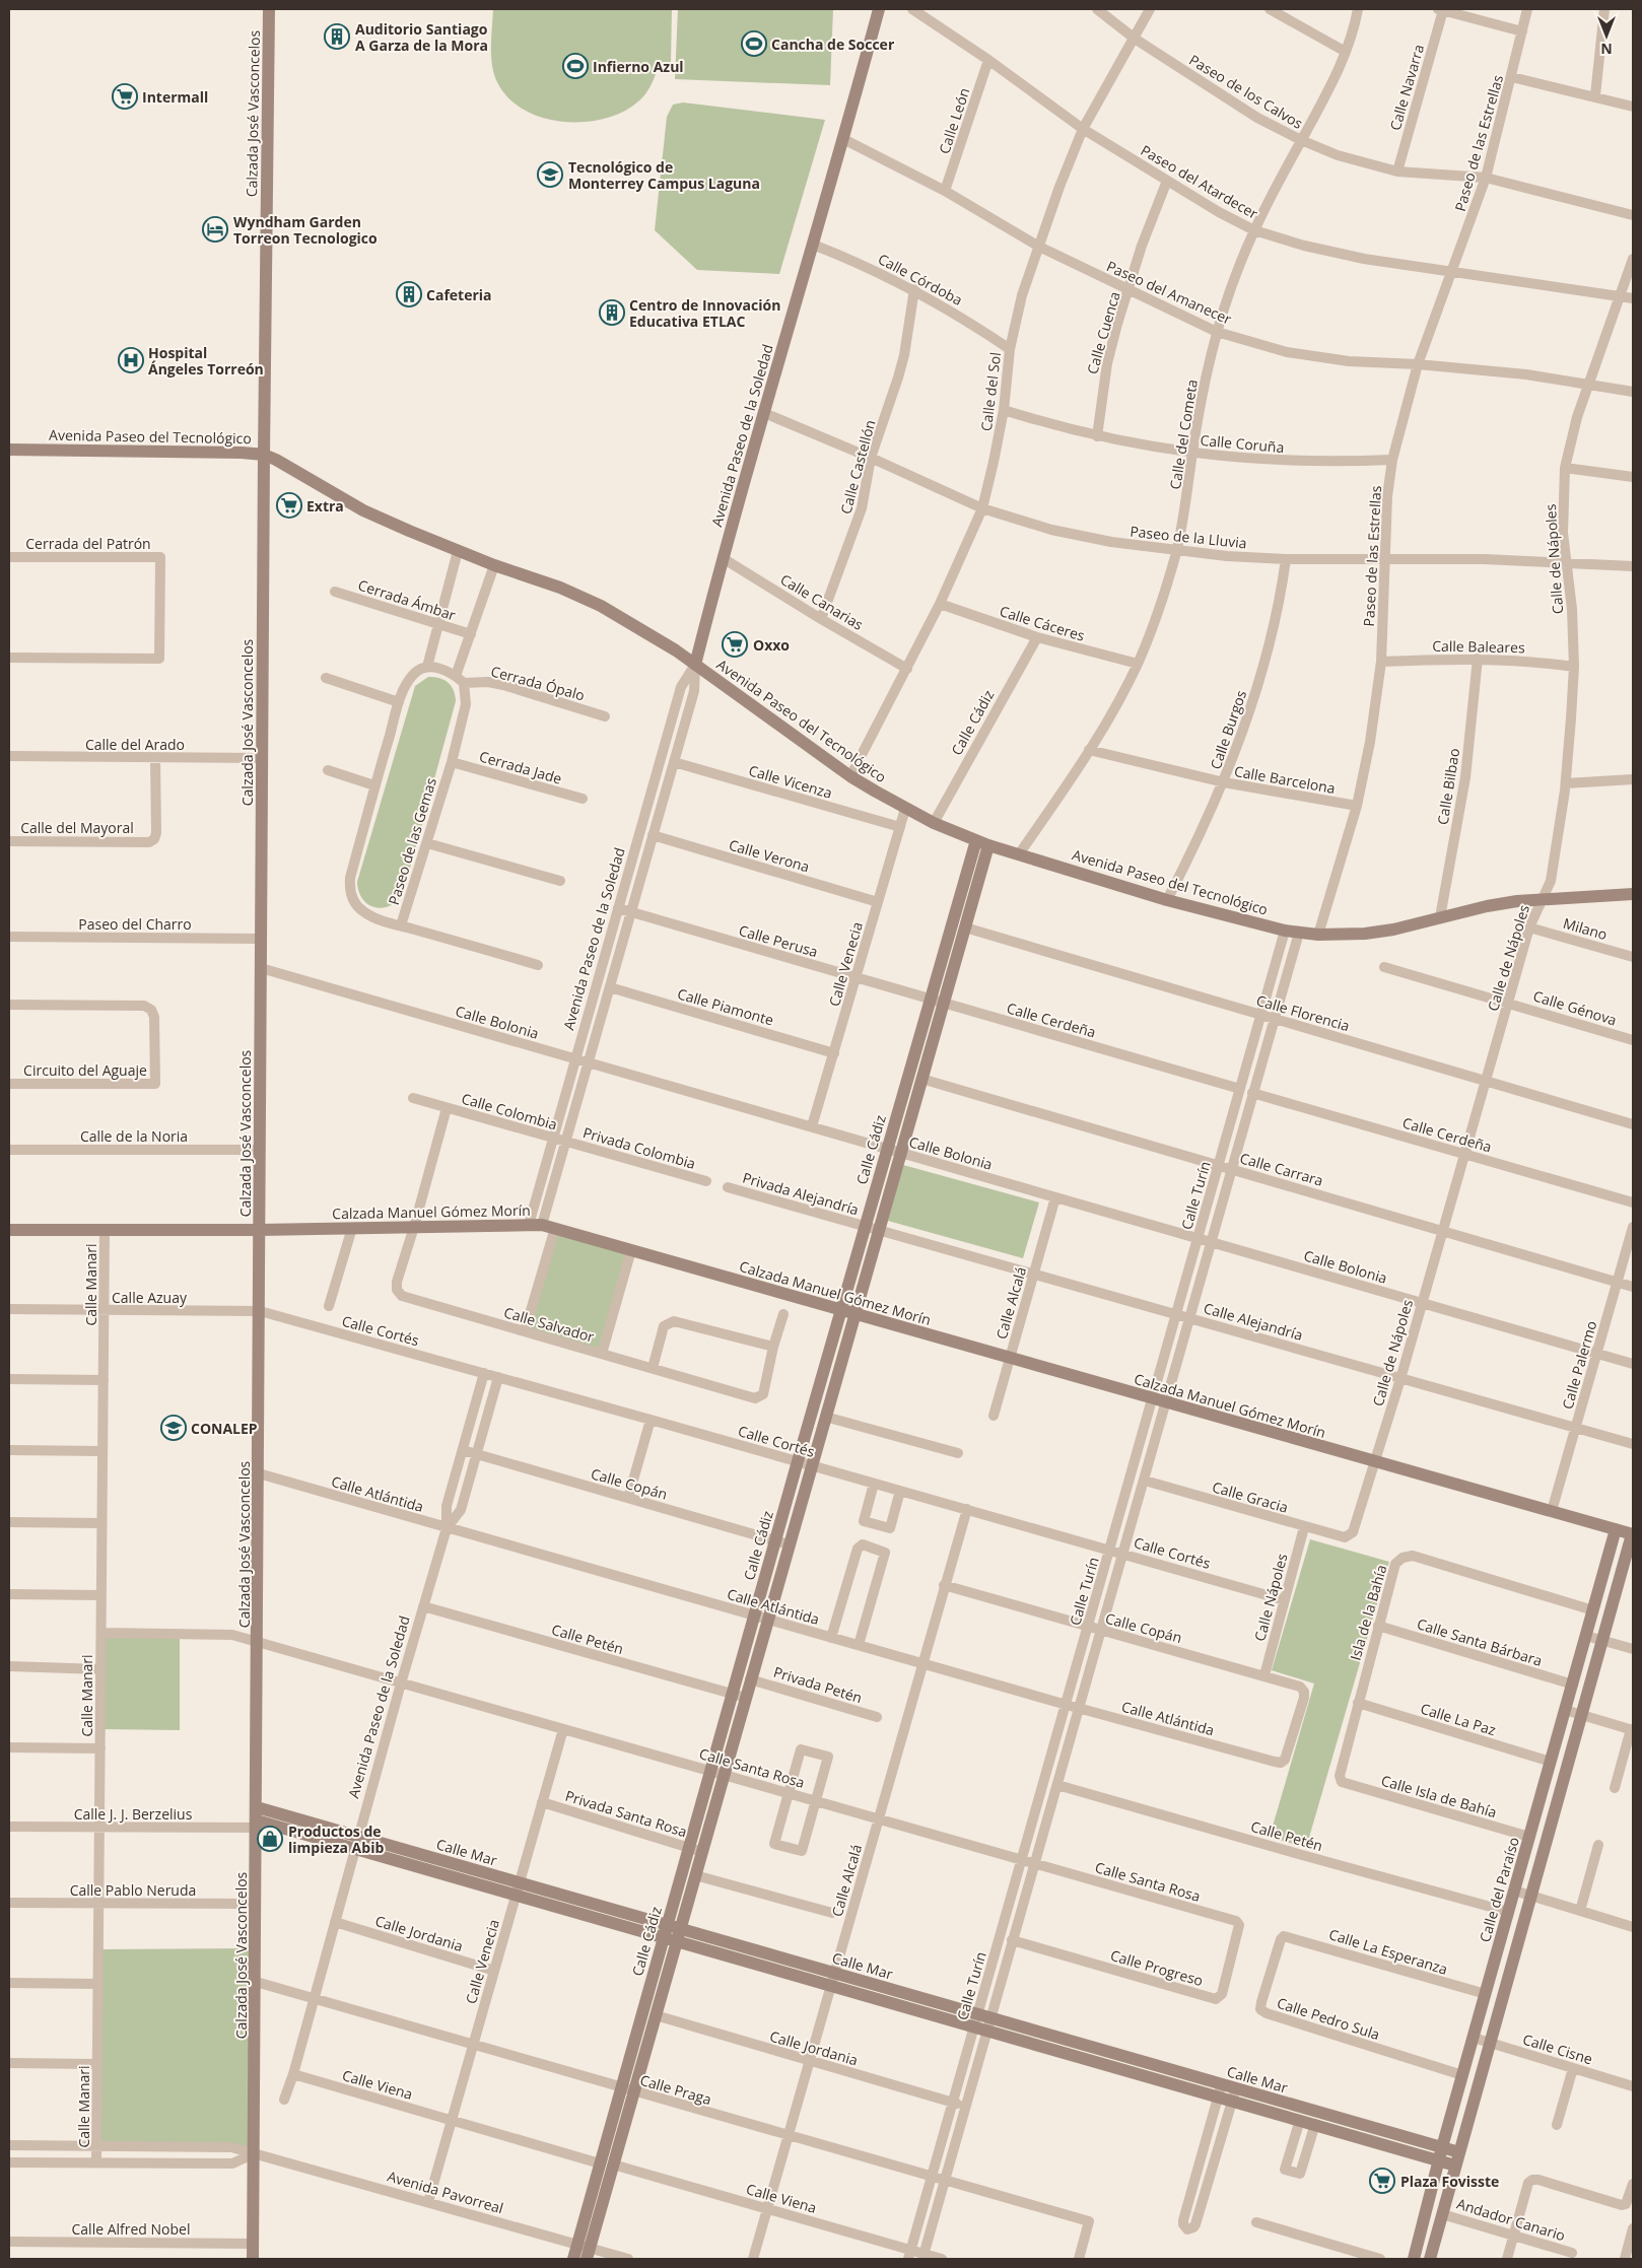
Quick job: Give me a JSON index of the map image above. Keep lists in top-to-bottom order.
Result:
{
  "streets": {
    "street": [
      "Calle Navarra",
      "Paseo de los Calvos",
      "Calzada José Vasconcelos",
      "Calle León",
      "Paseo de las Estrellas",
      "Paseo del Atardecer",
      "Calle Córdoba",
      "Paseo del Amanecer",
      "Calle Cuenca",
      "Calle del Sol",
      "Calle del Cometa",
      "Avenida Paseo de la Soledad",
      "Avenida Paseo del Tecnológico",
      "Calle Coruña",
      "Calle Castellón",
      "Paseo de la Lluvia",
      "Cerrada del Patrón",
      "Calle de Nápoles",
      "Cerrada Ámbar",
      "Calle Canarias",
      "Calle Cáceres",
      "Calle Baleares",
      "Cerrada Ópalo",
      "Calle Cádiz",
      "Calle Burgos",
      "Calle del Arado",
      "Cerrada Jade",
      "Calle Barcelona",
      "Calle Vicenza",
      "Calle Bilbao",
      "Calle del Mayoral",
      "Paseo de las Gemas",
      "Calle Verona",
      "Paseo del Charro",
      "Milano",
      "Calle Perusa",
      "Calle Venecia",
      "Calle Piamonte",
      "Calle Génova",
      "Calle Florencia",
      "Calle Cerdeña",
      "Calle Bolonia",
      "Circuito del Aguaje",
      "Calle Colombia",
      "Calle de la Noria",
      "Privada Colombia",
      "Calle Carrara",
      "Privada Alejandría",
      "Calle Turín",
      "Calzada Manuel Gómez Morín",
      "Calle Manari",
      "Calle Azuay",
      "Calle Alcalá",
      "Calle Alejandría",
      "Calle Salvador",
      "Calle Cortés",
      "Calle Palermo",
      "Calle Copán",
      "Calle Atlántida",
      "Calle Gracia",
      "Calle Nápoles",
      "Isla de la Bahía",
      "Calle Petén",
      "Calle Santa Bárbara",
      "Privada Petén",
      "Calle La Paz",
      "Calle Santa Rosa",
      "Calle Isla de Bahía",
      "Calle J. J. Berzelius",
      "Privada Santa Rosa",
      "Calle Mar",
      "Calle Pablo Neruda",
      "Calle del Paraíso",
      "Calle Jordania",
      "Calle La Esperanza",
      "Calle Progreso",
      "Calle Pedro Sula",
      "Calle Cisne",
      "Calle Viena",
      "Calle Praga",
      "Avenida Pavorreal",
      "Andador Canario",
      "Calle Alfred Nobel"
    ]
  },
  "crossings": [
    ["Calle Navarra", "Paseo de los Calvos"],
    ["Paseo de los Calvos", "Paseo de las Estrellas"],
    ["Paseo de los Calvos", "Calle del Sol"],
    ["Paseo de los Calvos", "Calle del Cometa"],
    ["Calzada José Vasconcelos", "Avenida Paseo del Tecnológico"],
    ["Calzada José Vasconcelos", "Calle del Arado"],
    ["Calzada José Vasconcelos", "Paseo del Charro"],
    ["Calzada José Vasconcelos", "Calle Bolonia"],
    ["Calzada José Vasconcelos", "Calle de la Noria"],
    ["Calzada José Vasconcelos", "Calzada Manuel Gómez Morín"],
    ["Calzada José Vasconcelos", "Calle Azuay"],
    ["Calzada José Vasconcelos", "Calle Cortés"],
    ["Calzada José Vasconcelos", "Calle Atlántida"],
    ["Calzada José Vasconcelos", "Calle Santa Rosa"],
    ["Calzada José Vasconcelos", "Calle J. J. Berzelius"],
    ["Calzada José Vasconcelos", "Calle Mar"],
    ["Calzada José Vasconcelos", "Calle Pablo Neruda"],
    ["Calzada José Vasconcelos", "Calle Praga"],
    ["Calzada José Vasconcelos", "Avenida Pavorreal"],
    ["Calzada José Vasconcelos", "Calle Alfred Nobel"],
    ["Calle León", "Paseo del Atardecer"],
    ["Calle León", "Paseo del Amanecer"],
    ["Paseo de las Estrellas", "Paseo del Atardecer"],
    ["Paseo de las Estrellas", "Paseo del Amanecer"],
    ["Paseo de las Estrellas", "Avenida Paseo del Tecnológico"],
    ["Paseo de las Estrellas", "Calle Coruña"],
    ["Paseo de las Estrellas", "Paseo de la Lluvia"],
    ["Paseo de las Estrellas", "Calle Baleares"],
    ["Paseo de las Estrellas", "Calle Barcelona"],
    ["Paseo del Atardecer", "Calle Cuenca"],
    ["Paseo del Atardecer", "Calle del Sol"],
    ["Paseo del Atardecer", "Calle del Cometa"],
    ["Paseo del Atardecer", "Calle de Nápoles"],
    ["Calle Córdoba", "Calle del Sol"],
    ["Calle Córdoba", "Avenida Paseo de la Soledad"],
    ["Calle Córdoba", "Calle Castellón"],
    ["Paseo del Amanecer", "Calle Cuenca"],
    ["Paseo del Amanecer", "Calle del Sol"],
    ["Paseo del Amanecer", "Calle del Cometa"],
    ["Paseo del Amanecer", "Avenida Paseo de la Soledad"],
    ["Paseo del Amanecer", "Calle de Nápoles"],
    ["Calle Cuenca", "Calle Coruña"],
    ["Calle del Sol", "Avenida Paseo del Tecnológico"],
    ["Calle del Sol", "Calle Coruña"],
    ["Calle del Sol", "Paseo de la Lluvia"],
    ["Calle del Sol", "Calle Canarias"],
    ["Calle del Sol", "Calle Cáceres"],
    ["Calle del Cometa", "Avenida Paseo del Tecnológico"],
    ["Calle del Cometa", "Calle Coruña"],
    ["Calle del Cometa", "Paseo de la Lluvia"],
    ["Calle del Cometa", "Calle Cáceres"],
    ["Calle del Cometa", "Calle Barcelona"],
    ["Avenida Paseo de la Soledad", "Avenida Paseo del Tecnológico"],
    ["Avenida Paseo de la Soledad", "Paseo de la Lluvia"],
    ["Avenida Paseo de la Soledad", "Calle Canarias"],
    ["Avenida Paseo de la Soledad", "Calle Vicenza"],
    ["Avenida Paseo de la Soledad", "Calle Verona"],
    ["Avenida Paseo de la Soledad", "Calle Perusa"],
    ["Avenida Paseo de la Soledad", "Calle Piamonte"],
    ["Avenida Paseo de la Soledad", "Calle Bolonia"],
    ["Avenida Paseo de la Soledad", "Calle Colombia"],
    ["Avenida Paseo de la Soledad", "Privada Colombia"],
    ["Avenida Paseo de la Soledad", "Calzada Manuel Gómez Morín"],
    ["Avenida Paseo de la Soledad", "Calle Cortés"],
    ["Avenida Paseo de la Soledad", "Calle Copán"],
    ["Avenida Paseo de la Soledad", "Calle Atlántida"],
    ["Avenida Paseo de la Soledad", "Calle Petén"],
    ["Avenida Paseo de la Soledad", "Calle Santa Rosa"],
    ["Avenida Paseo de la Soledad", "Calle Mar"],
    ["Avenida Paseo de la Soledad", "Calle Jordania"],
    ["Avenida Paseo de la Soledad", "Calle Viena"],
    ["Avenida Paseo de la Soledad", "Calle Praga"],
    ["Avenida Paseo del Tecnológico", "Calle de Nápoles"],
    ["Avenida Paseo del Tecnológico", "Calle Cádiz"],
    ["Avenida Paseo del Tecnológico", "Calle Burgos"],
    ["Avenida Paseo del Tecnológico", "Calle Bilbao"],
    ["Avenida Paseo del Tecnológico", "Paseo de las Gemas"],
    ["Avenida Paseo del Tecnológico", "Calle Venecia"],
    ["Avenida Paseo del Tecnológico", "Calle Turín"],
    ["Calle Castellón", "Paseo de la Lluvia"],
    ["Calle Castellón", "Calle Canarias"],
    ["Paseo de la Lluvia", "Calle de Nápoles"],
    ["Paseo de la Lluvia", "Calle Burgos"],
    ["Calle de Nápoles", "Calle Baleares"],
    ["Calle de Nápoles", "Milano"],
    ["Calle de Nápoles", "Calle Génova"],
    ["Calle de Nápoles", "Calle Florencia"],
    ["Calle de Nápoles", "Calle Cerdeña"],
    ["Calle de Nápoles", "Calle Bolonia"],
    ["Calle de Nápoles", "Calle Carrara"],
    ["Calle de Nápoles", "Calzada Manuel Gómez Morín"],
    ["Calle de Nápoles", "Calle Alejandría"],
    ["Calle de Nápoles", "Calle Gracia"],
    ["Cerrada Ámbar", "Paseo de las Gemas"],
    ["Calle Cáceres", "Calle Cádiz"],
    ["Calle Baleares", "Calle Bilbao"],
    ["Cerrada Ópalo", "Paseo de las Gemas"],
    ["Calle Cádiz", "Calle Perusa"],
    ["Calle Cádiz", "Calle Florencia"],
    ["Calle Cádiz", "Calle Cerdeña"],
    ["Calle Cádiz", "Calle Bolonia"],
    ["Calle Cádiz", "Calle Carrara"],
    ["Calle Cádiz", "Privada Alejandría"],
    ["Calle Cádiz", "Calzada Manuel Gómez Morín"],
    ["Calle Cádiz", "Calle Alejandría"],
    ["Calle Cádiz", "Calle Cortés"],
    ["Calle Cádiz", "Calle Copán"],
    ["Calle Cádiz", "Calle Atlántida"],
    ["Calle Cádiz", "Calle Petén"],
    ["Calle Cádiz", "Privada Petén"],
    ["Calle Cádiz", "Calle Santa Rosa"],
    ["Calle Cádiz", "Privada Santa Rosa"],
    ["Calle Cádiz", "Calle Mar"],
    ["Calle Cádiz", "Calle Jordania"],
    ["Calle Cádiz", "Calle Viena"],
    ["Calle Cádiz", "Calle Praga"],
    ["Calle Cádiz", "Avenida Pavorreal"],
    ["Calle Burgos", "Calle Barcelona"],
    ["Calle del Arado", "Calle del Mayoral"],
    ["Cerrada Jade", "Paseo de las Gemas"],
    ["Calle Vicenza", "Calle Venecia"],
    ["Calle Verona", "Calle Venecia"],
    ["Calle Perusa", "Calle Venecia"],
    ["Calle Perusa", "Calle Cerdeña"],
    ["Calle Venecia", "Calle Piamonte"],
    ["Calle Venecia", "Calle Bolonia"],
    ["Calle Venecia", "Calle Santa Rosa"],
    ["Calle Venecia", "Privada Santa Rosa"],
    ["Calle Venecia", "Calle Mar"],
    ["Calle Venecia", "Calle Jordania"],
    ["Calle Venecia", "Calle Viena"],
    ["Calle Venecia", "Calle Praga"],
    ["Calle Venecia", "Avenida Pavorreal"],
    ["Calle Florencia", "Calle Turín"],
    ["Calle Cerdeña", "Calle Turín"],
    ["Calle Bolonia", "Calle Turín"],
    ["Calle Bolonia", "Calle Alcalá"],
    ["Calle Bolonia", "Calle Palermo"],
    ["Calle Colombia", "Privada Colombia"],
    ["Calle Carrara", "Calle Turín"],
    ["Calle Carrara", "Calle Palermo"],
    ["Privada Alejandría", "Calle Alejandría"],
    ["Calle Turín", "Calzada Manuel Gómez Morín"],
    ["Calle Turín", "Calle Alejandría"],
    ["Calle Turín", "Calle Cortés"],
    ["Calle Turín", "Calle Copán"],
    ["Calle Turín", "Calle Atlántida"],
    ["Calle Turín", "Calle Gracia"],
    ["Calle Turín", "Calle Petén"],
    ["Calle Turín", "Calle Santa Rosa"],
    ["Calle Turín", "Calle Mar"],
    ["Calle Turín", "Calle Jordania"],
    ["Calle Turín", "Calle Progreso"],
    ["Calle Turín", "Calle Viena"],
    ["Calle Turín", "Calle Praga"],
    ["Calzada Manuel Gómez Morín", "Calle Manari"],
    ["Calzada Manuel Gómez Morín", "Calle Alcalá"],
    ["Calzada Manuel Gómez Morín", "Calle Salvador"],
    ["Calzada Manuel Gómez Morín", "Calle Palermo"],
    ["Calzada Manuel Gómez Morín", "Calle del Paraíso"],
    ["Calle Manari", "Calle Azuay"],
    ["Calle Manari", "Calle Santa Rosa"],
    ["Calle Manari", "Calle J. J. Berzelius"],
    ["Calle Manari", "Calle Pablo Neruda"],
    ["Calle Manari", "Avenida Pavorreal"],
    ["Calle Azuay", "Calle Cortés"],
    ["Calle Alcalá", "Calle Alejandría"],
    ["Calle Alcalá", "Calle Cortés"],
    ["Calle Alcalá", "Calle Copán"],
    ["Calle Alcalá", "Calle Atlántida"],
    ["Calle Alcalá", "Calle Santa Rosa"],
    ["Calle Alcalá", "Calle Mar"],
    ["Calle Alcalá", "Calle Jordania"],
    ["Calle Alcalá", "Calle Viena"],
    ["Calle Alcalá", "Calle Praga"],
    ["Calle Alejandría", "Calle Palermo"],
    ["Calle Cortés", "Calle Nápoles"],
    ["Calle Copán", "Calle Atlántida"],
    ["Calle Copán", "Calle Nápoles"],
    ["Calle Gracia", "Calle Nápoles"],
    ["Isla de la Bahía", "Calle Santa Bárbara"],
    ["Isla de la Bahía", "Calle La Paz"],
    ["Isla de la Bahía", "Calle Isla de Bahía"],
    ["Isla de la Bahía", "Calle del Paraíso"],
    ["Calle Petén", "Calle del Paraíso"],
    ["Calle Santa Bárbara", "Calle del Paraíso"],
    ["Calle La Paz", "Calle del Paraíso"],
    ["Calle Santa Rosa", "Calle Progreso"],
    ["Calle Isla de Bahía", "Calle del Paraíso"],
    ["Calle J. J. Berzelius", "Calle Mar"],
    ["Calle Mar", "Calle del Paraíso"],
    ["Calle del Paraíso", "Calle La Esperanza"],
    ["Calle del Paraíso", "Calle Pedro Sula"],
    ["Calle del Paraíso", "Calle Cisne"],
    ["Calle La Esperanza", "Calle Pedro Sula"]
  ],
  "places": {
    "building": ["Auditorio Santiago A Garza de la Mora", "Cafeteria", "Centro de Innovación Educativa ETLAC"],
    "sports": ["Cancha de Soccer", "Infierno Azul"],
    "supermarket": [
      "Intermall",
      "Extra",
      "Oxxo",
      "Plaza Fovisste"
    ],
    "school or university": ["Tecnológico de Monterrey Campus Laguna", "CONALEP"],
    "hotel": ["Wyndham Garden Torreon Tecnologico"],
    "hospital": ["Hospital Ángeles Torreón"],
    "shop": ["Productos de limpieza Abib"]
  },
  "north": "bottom"
}
